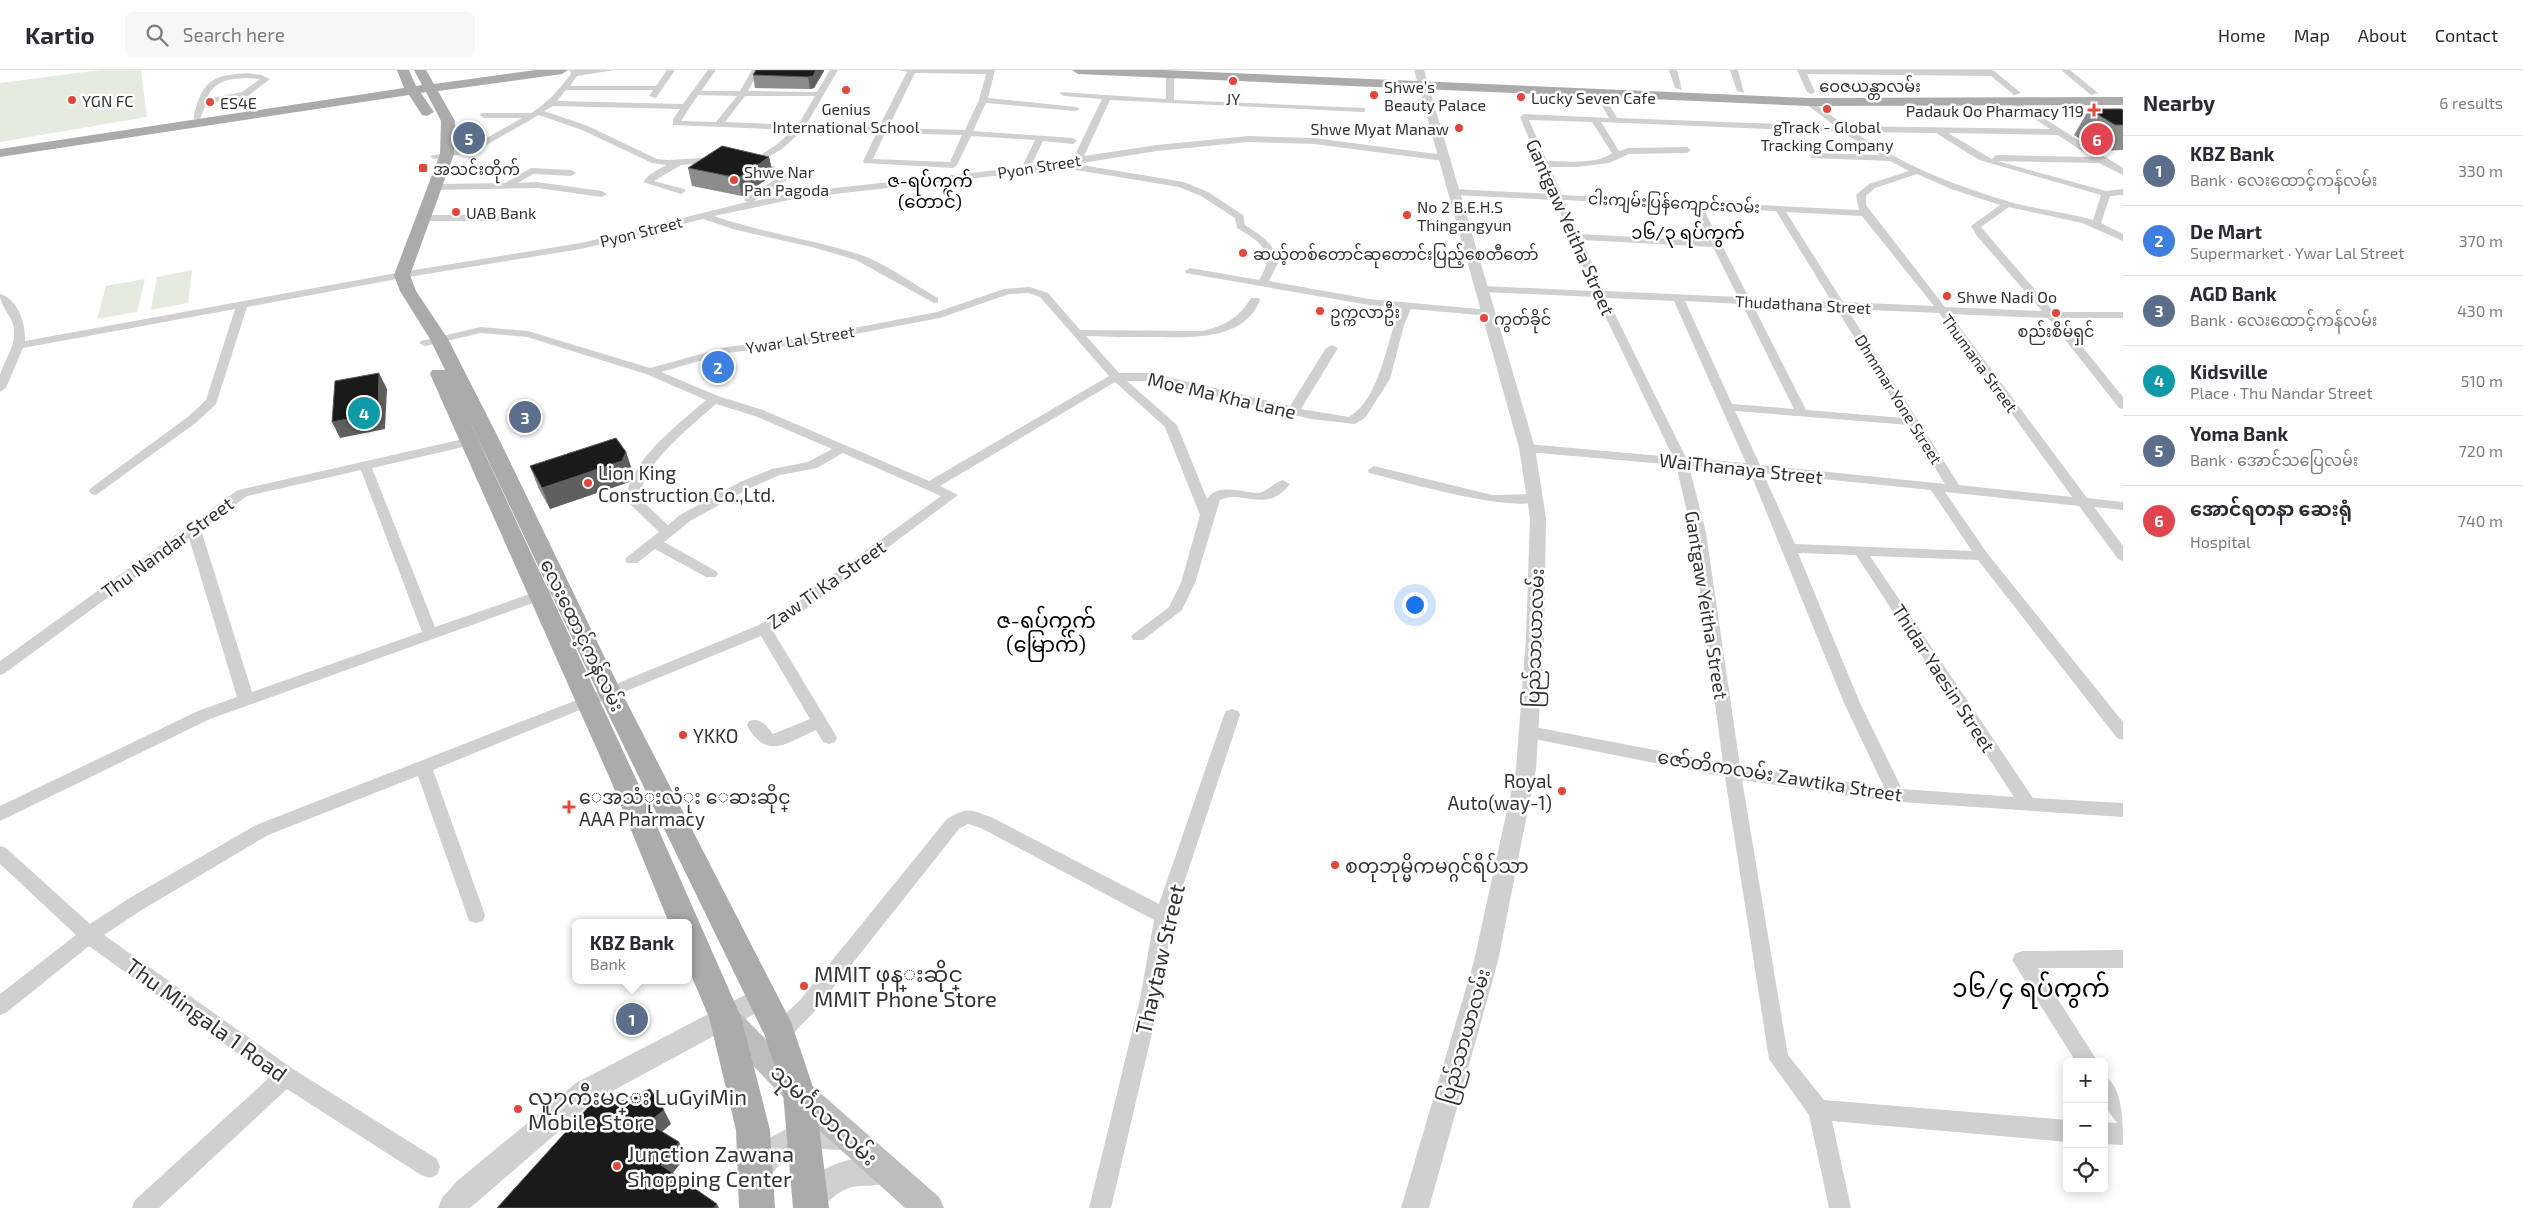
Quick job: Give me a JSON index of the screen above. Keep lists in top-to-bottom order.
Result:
{
  "streets": {
    "main road": ["ဝေဇယန္တာလမ်း", "လေးထောင့်ကန်လမ်း", "သုမင်္ဂလာလမ်း"],
    "street": [
      "Pyon Street",
      "ငါးကျမ်းပြန်ကျောင်းလမ်း",
      "Gantgaw Yeitha Street",
      "Thudathana Street",
      "Ywar Lal Street",
      "Thumana Street",
      "Moe Ma Kha Lane",
      "Dhmmar Yone Street",
      "WaiThanaya Street",
      "Thu Nandar Street",
      "Zaw Ti Ka Street",
      "ပြည်သာယာလမ်း",
      "Thidar Yaesin Street",
      "ဇော်တိကလမ်း Zawtika Street",
      "Thaytaw Street",
      "Thu Mingala 1 Road"
    ]
  },
  "crossings": [
    ["ဝေဇယန္တာလမ်း", "ပြည်သာယာလမ်း"],
    ["Pyon Street", "လေးထောင့်ကန်လမ်း"],
    ["Pyon Street", "ပြည်သာယာလမ်း"],
    ["ငါးကျမ်းပြန်ကျောင်းလမ်း", "Gantgaw Yeitha Street"],
    ["ငါးကျမ်းပြန်ကျောင်းလမ်း", "Thumana Street"],
    ["ငါးကျမ်းပြန်ကျောင်းလမ်း", "Dhmmar Yone Street"],
    ["ငါးကျမ်းပြန်ကျောင်းလမ်း", "ပြည်သာယာလမ်း"],
    ["Gantgaw Yeitha Street", "Thudathana Street"],
    ["Gantgaw Yeitha Street", "WaiThanaya Street"],
    ["Gantgaw Yeitha Street", "ဇော်တိကလမ်း Zawtika Street"],
    ["Thudathana Street", "Thumana Street"],
    ["Thudathana Street", "Dhmmar Yone Street"],
    ["Thudathana Street", "ပြည်သာယာလမ်း"],
    ["Thumana Street", "WaiThanaya Street"],
    ["Moe Ma Kha Lane", "Zaw Ti Ka Street"],
    ["Dhmmar Yone Street", "WaiThanaya Street"],
    ["WaiThanaya Street", "ပြည်သာယာလမ်း"],
    ["Thu Nandar Street", "လေးထောင့်ကန်လမ်း"],
    ["Zaw Ti Ka Street", "လေးထောင့်ကန်လမ်း"],
    ["Zaw Ti Ka Street", "Thu Mingala 1 Road"],
    ["လေးထောင့်ကန်လမ်း", "သုမင်္ဂလာလမ်း"],
    ["ပြည်သာယာလမ်း", "ဇော်တိကလမ်း Zawtika Street"],
    ["Thidar Yaesin Street", "ဇော်တိကလမ်း Zawtika Street"]
  ],
  "districts": [
    "ဇ-ရပ်ကွက် (တောင်)",
    "၁၆/၃ ရပ်ကွက်",
    "ဇ-ရပ်ကွက် (မြောက်)",
    "၁၆/၄ ရပ်ကွက်"
  ],
  "places": {
    "other": [
      "JY",
      "Genius International School",
      "Shwe’s Beauty Palace",
      "Lucky Seven Cafe",
      "YGN FC",
      "ES4E",
      "gTrack - Global Tracking Company",
      "Shwe Myat Manaw",
      "Shwe Nar Pan Pagoda",
      "UAB Bank",
      "No 2 B.E.H.S Thingangyun",
      "ဆယ့်တစ်တောင်ဆုတောင်းပြည့်စေတီတော်",
      "Shwe Nadi Oo",
      "ဥက္ကလာဦး",
      "စည်းစိမ်ရှင်",
      "ကွတ်ခိုင်",
      "Lion King Construction Co.,Ltd.",
      "YKKO",
      "Royal Auto(way-1)",
      "စတုဘုမ္မိကမဂ္ဂင်ရိပ်သာ",
      "MMIT ဖုန္းဆိုင္ MMIT Phone Store",
      "လူ႒ကီးမင္း LuGyiMin Mobile Store",
      "Junction Zawana Shopping Center"
    ],
    "health": ["Padauk Oo Pharmacy 119", "ေအသံုးလံုး ေဆးဆိုင္ AAA Pharmacy"],
    "transit": ["အသင်းတိုက်"]
  },
  "page": {
    "header": "Kartio",
    "search": "Search here",
    "nav": [
      "Home",
      "Map",
      "About",
      "Contact"
    ],
    "heading": ["Nearby", "6 results"],
    "pins": [
      "5",
      "6",
      "2",
      "4",
      "3",
      "1"
    ],
    "list": [
      {
        "mark": "1",
        "name": "KBZ Bank",
        "note": "Bank · လေးထောင့်ကန်လမ်း",
        "value": "330 m"
      },
      {
        "mark": "2",
        "name": "De Mart",
        "note": "Supermarket · Ywar Lal Street",
        "value": "370 m"
      },
      {
        "mark": "3",
        "name": "AGD Bank",
        "note": "Bank · လေးထောင့်ကန်လမ်း",
        "value": "430 m"
      },
      {
        "mark": "4",
        "name": "Kidsville",
        "note": "Place · Thu Nandar Street",
        "value": "510 m"
      },
      {
        "mark": "5",
        "name": "Yoma Bank",
        "note": "Bank · အောင်သပြေလမ်း",
        "value": "720 m"
      },
      {
        "mark": "6",
        "name": "အောင်ရတနာ ဆေးရုံ",
        "note": "Hospital",
        "value": "740 m"
      }
    ],
    "popup": ["KBZ Bank", "Bank"],
    "map_buttons": ["+", "−"]
  }
}
